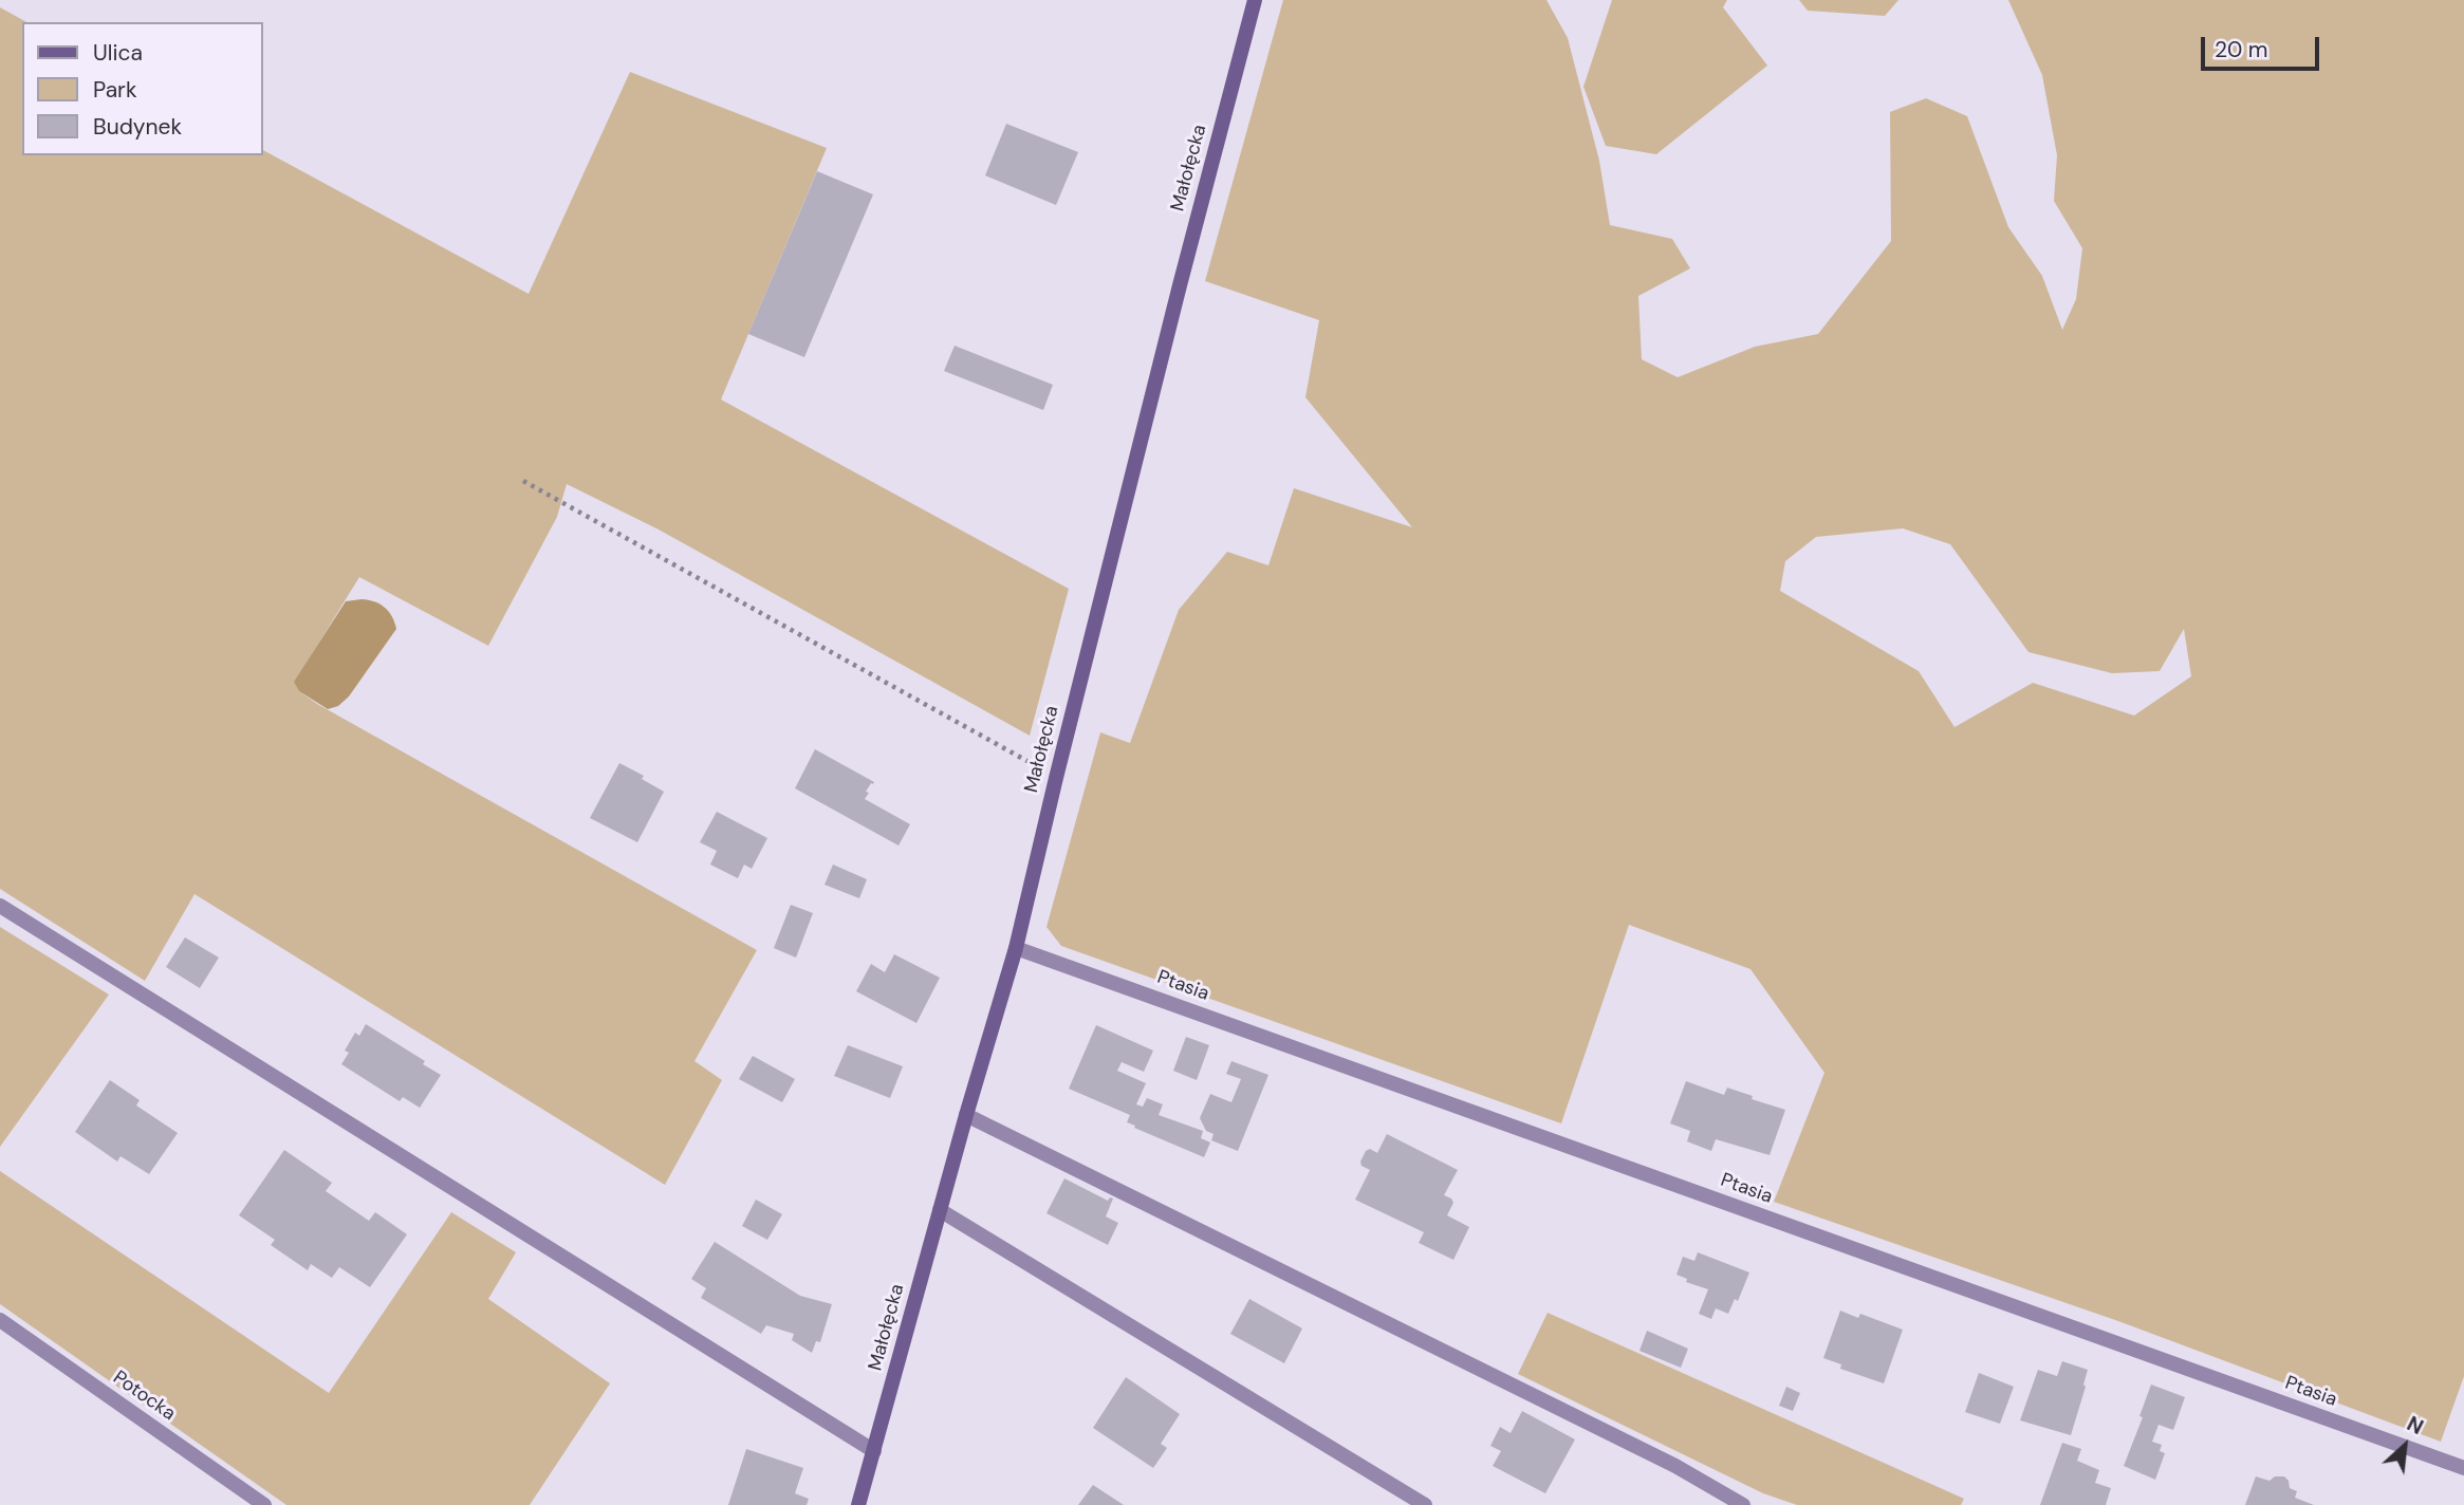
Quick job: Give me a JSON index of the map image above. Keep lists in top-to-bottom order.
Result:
{
  "streets": {
    "street": ["Małołęcka", "Ptasia", "Potocka"]
  },
  "crossings": [
    ["Małołęcka", "Ptasia"]
  ],
  "legend": ["Ulica", "Park", "Budynek"],
  "scale_bar": "20 m",
  "north": "top right"
}
